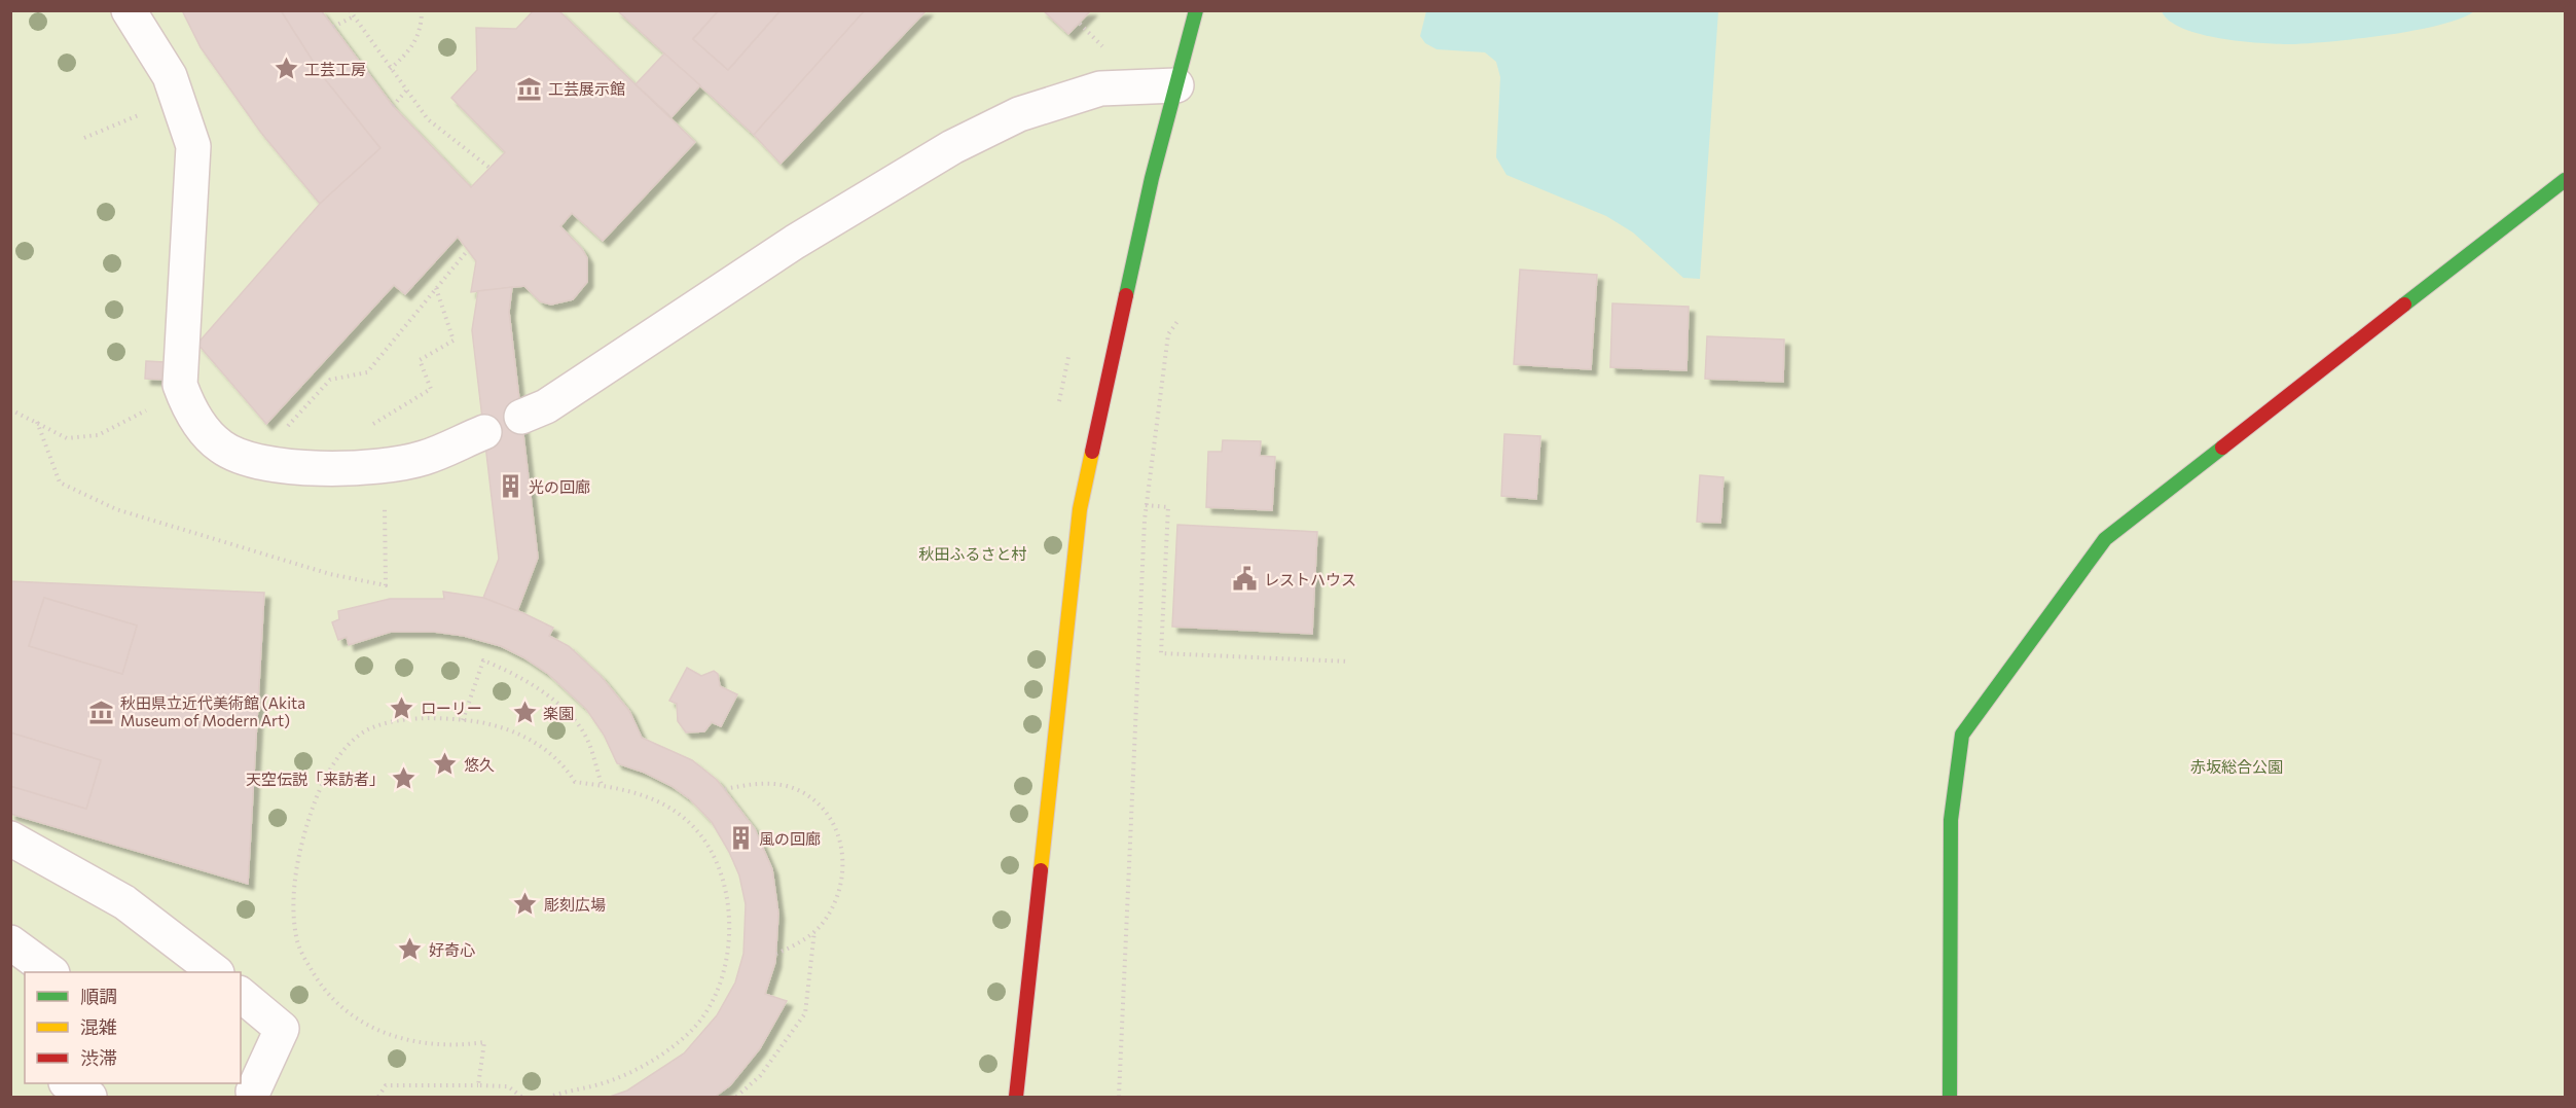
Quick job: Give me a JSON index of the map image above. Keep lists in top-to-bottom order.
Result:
{
  "parks": ["秋田ふるさと村", "赤坂総合公園"],
  "places": {
    "place": [
      "工芸工房",
      "ローリー",
      "楽園",
      "悠久",
      "天空伝説「来訪者」",
      "彫刻広場",
      "好奇心"
    ],
    "museum": ["工芸展示館", "秋田県立近代美術館 (Akita Museum of Modern Art)"],
    "building": ["光の回廊", "風の回廊"],
    "public building": ["レストハウス"]
  },
  "legend": ["順調", "混雑", "渋滞"]
}
